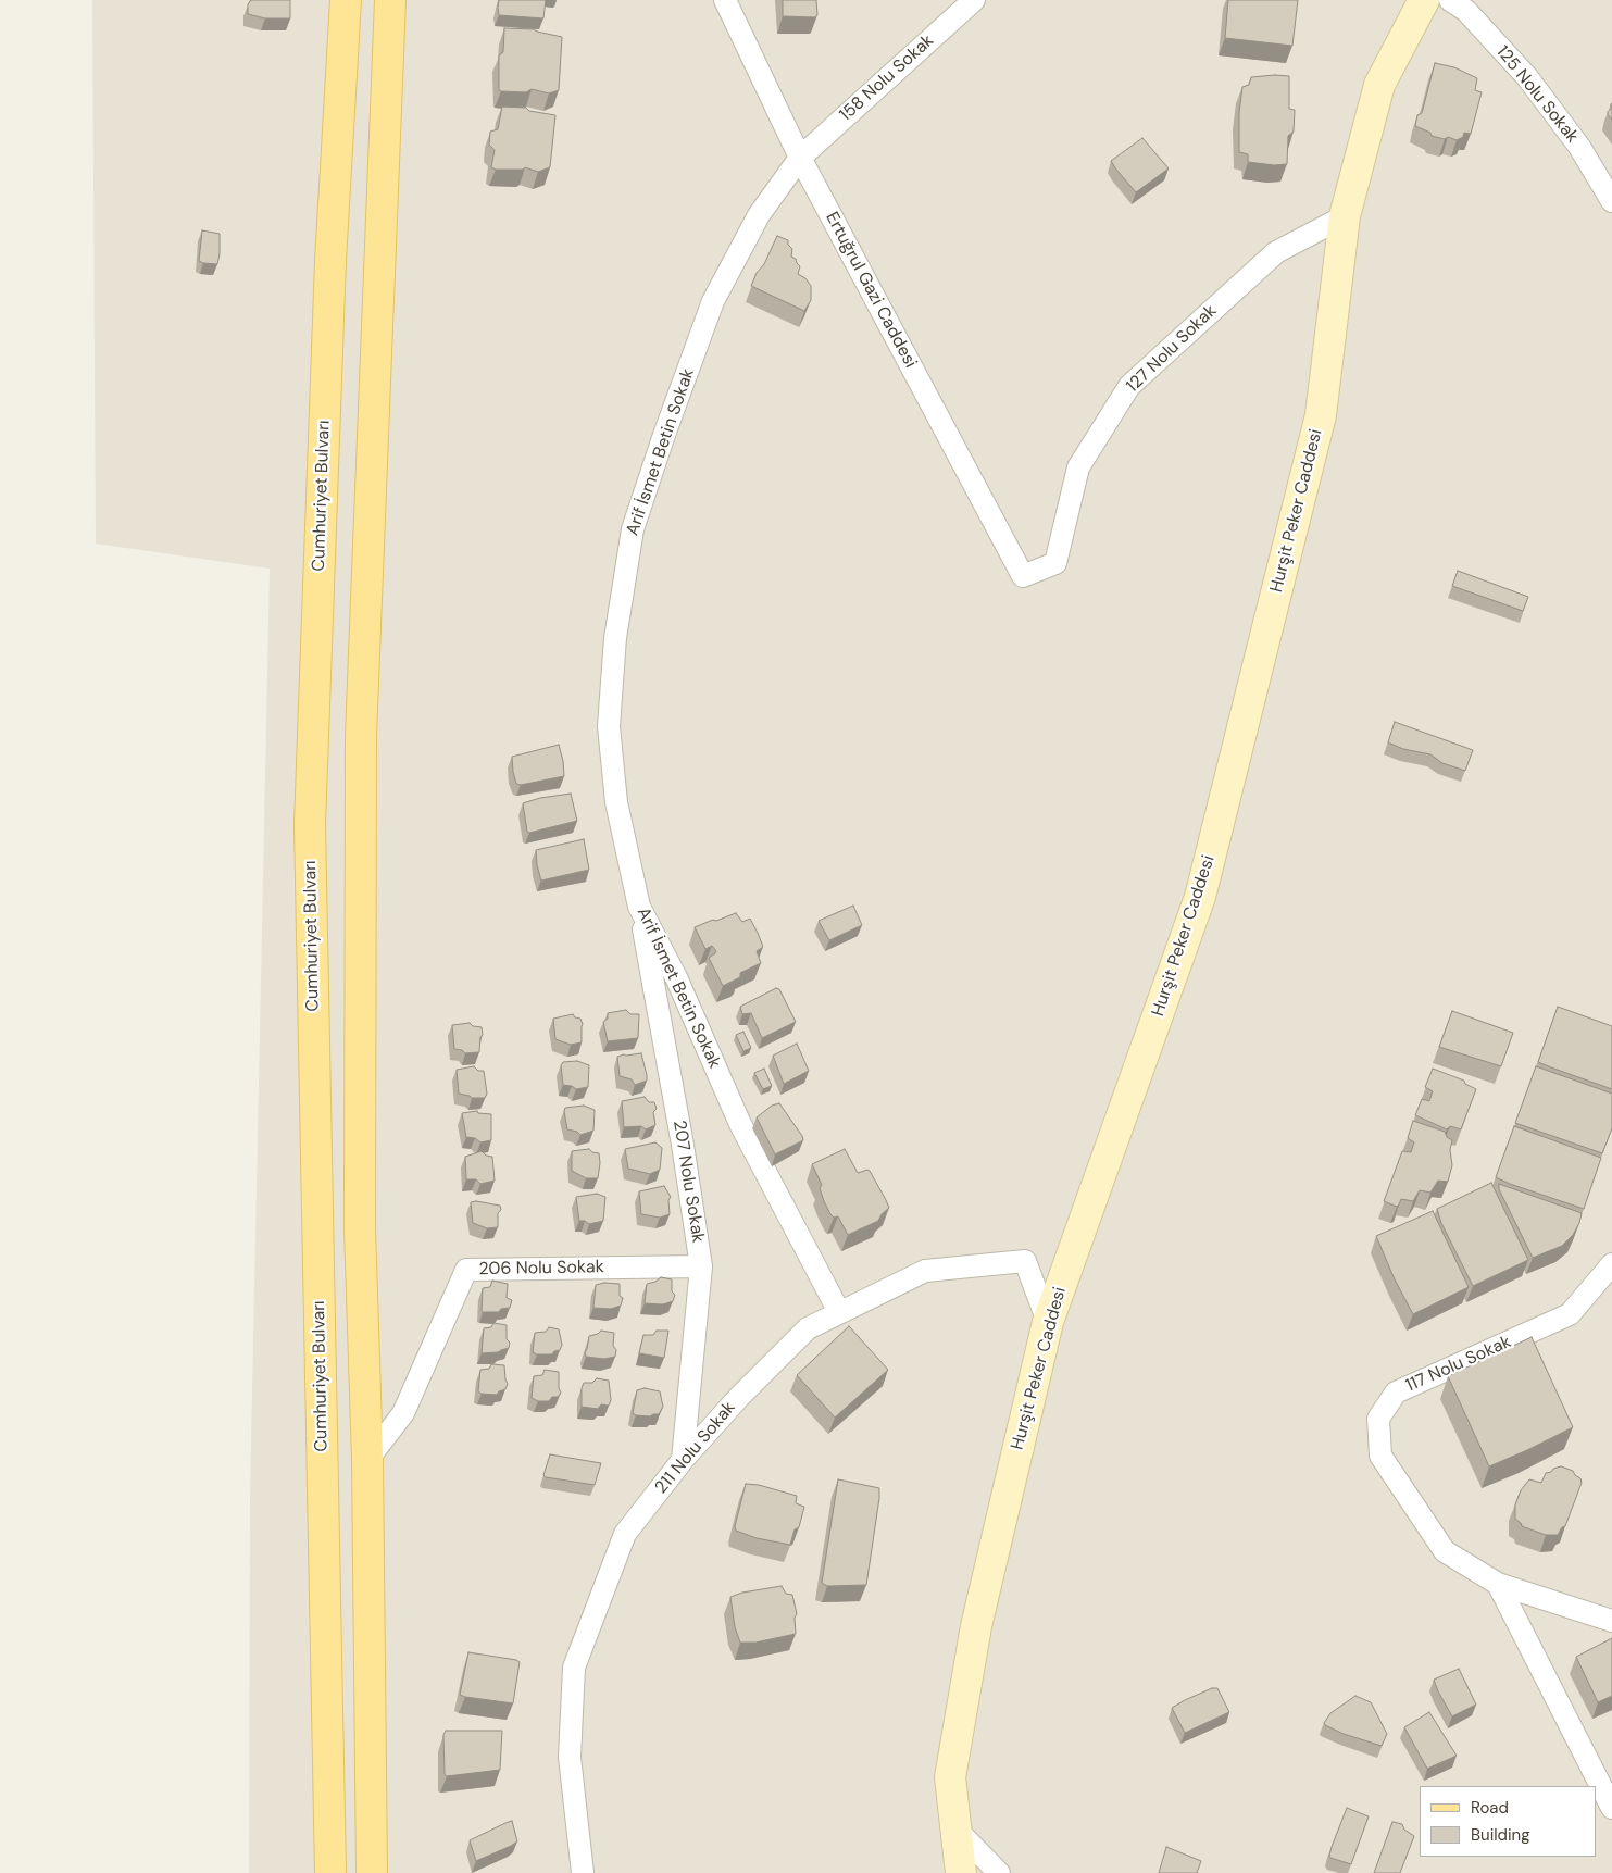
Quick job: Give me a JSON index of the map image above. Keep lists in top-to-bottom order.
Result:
{
  "streets": {
    "main road": ["Cumhuriyet Bulvarı"],
    "street": [
      "158 Nolu Sokak",
      "125 Nolu Sokak",
      "Ertuğrul Gazi Caddesi",
      "127 Nolu Sokak",
      "Arif İsmet Betin Sokak",
      "Hurşit Peker Caddesi",
      "207 Nolu Sokak",
      "206 Nolu Sokak",
      "117 Nolu Sokak",
      "211 Nolu Sokak"
    ]
  },
  "crossings": [
    ["158 Nolu Sokak", "Ertuğrul Gazi Caddesi"],
    ["158 Nolu Sokak", "Arif İsmet Betin Sokak"],
    ["Ertuğrul Gazi Caddesi", "127 Nolu Sokak"],
    ["Ertuğrul Gazi Caddesi", "Arif İsmet Betin Sokak"],
    ["127 Nolu Sokak", "Hurşit Peker Caddesi"],
    ["Arif İsmet Betin Sokak", "207 Nolu Sokak"],
    ["Arif İsmet Betin Sokak", "211 Nolu Sokak"],
    ["Hurşit Peker Caddesi", "211 Nolu Sokak"],
    ["207 Nolu Sokak", "206 Nolu Sokak"],
    ["207 Nolu Sokak", "211 Nolu Sokak"]
  ],
  "legend": ["Road", "Building"]
}
